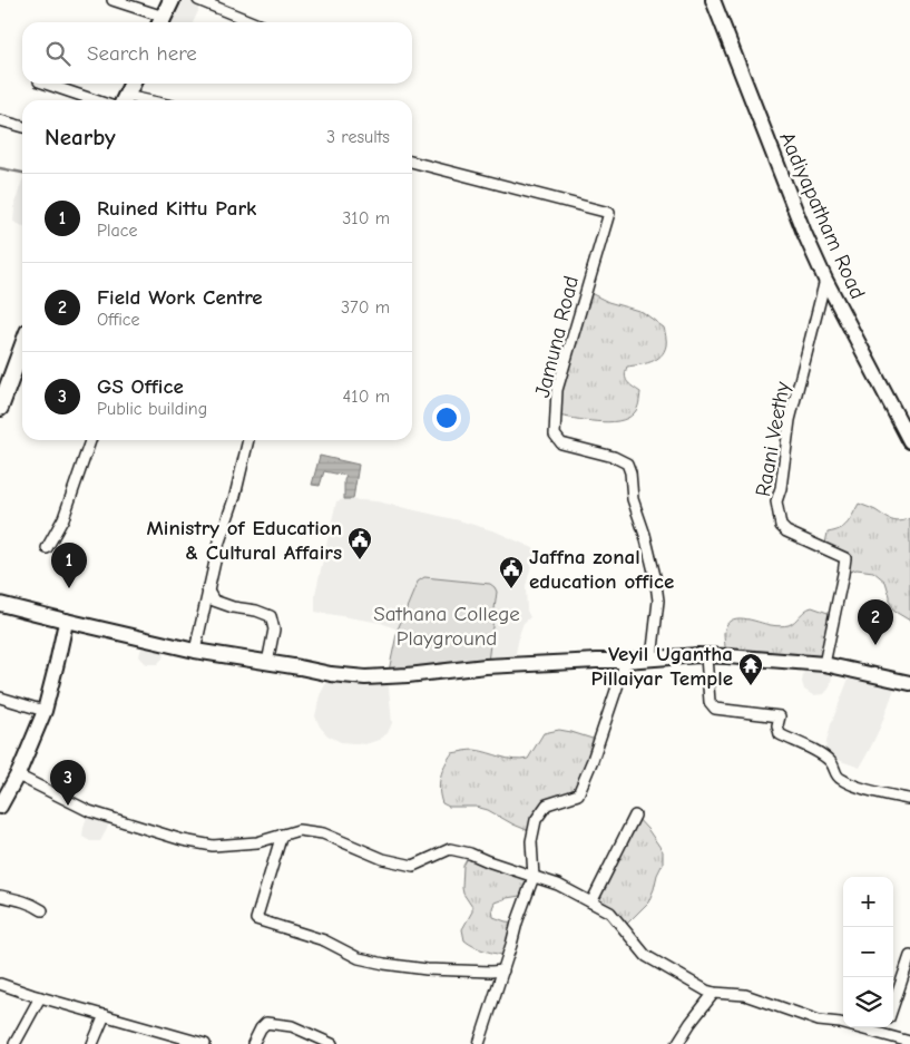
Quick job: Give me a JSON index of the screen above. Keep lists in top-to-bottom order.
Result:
{
  "streets": {
    "main road": ["Aadiyapatham Road"],
    "street": ["Jamuna Road", "Raani Veethy"]
  },
  "crossings": [
    ["Aadiyapatham Road", "Raani Veethy"]
  ],
  "parks": ["Sathana College Playground"],
  "places": {
    "public building": ["Ministry of Education & Cultural Affairs", "Jaffna zonal education office"],
    "temple": ["Veyil Ugantha Pillaiyar Temple"]
  },
  "page": {
    "search": "Search here",
    "heading": ["Nearby", "3 results"],
    "list": [
      {
        "mark": "1",
        "name": "Ruined Kittu Park",
        "note": "Place",
        "value": "310 m"
      },
      {
        "mark": "2",
        "name": "Field Work Centre",
        "note": "Office",
        "value": "370 m"
      },
      {
        "mark": "3",
        "name": "GS Office",
        "note": "Public building",
        "value": "410 m"
      }
    ],
    "pins": ["1", "2", "3"],
    "map_buttons": ["+", "−"]
  }
}
